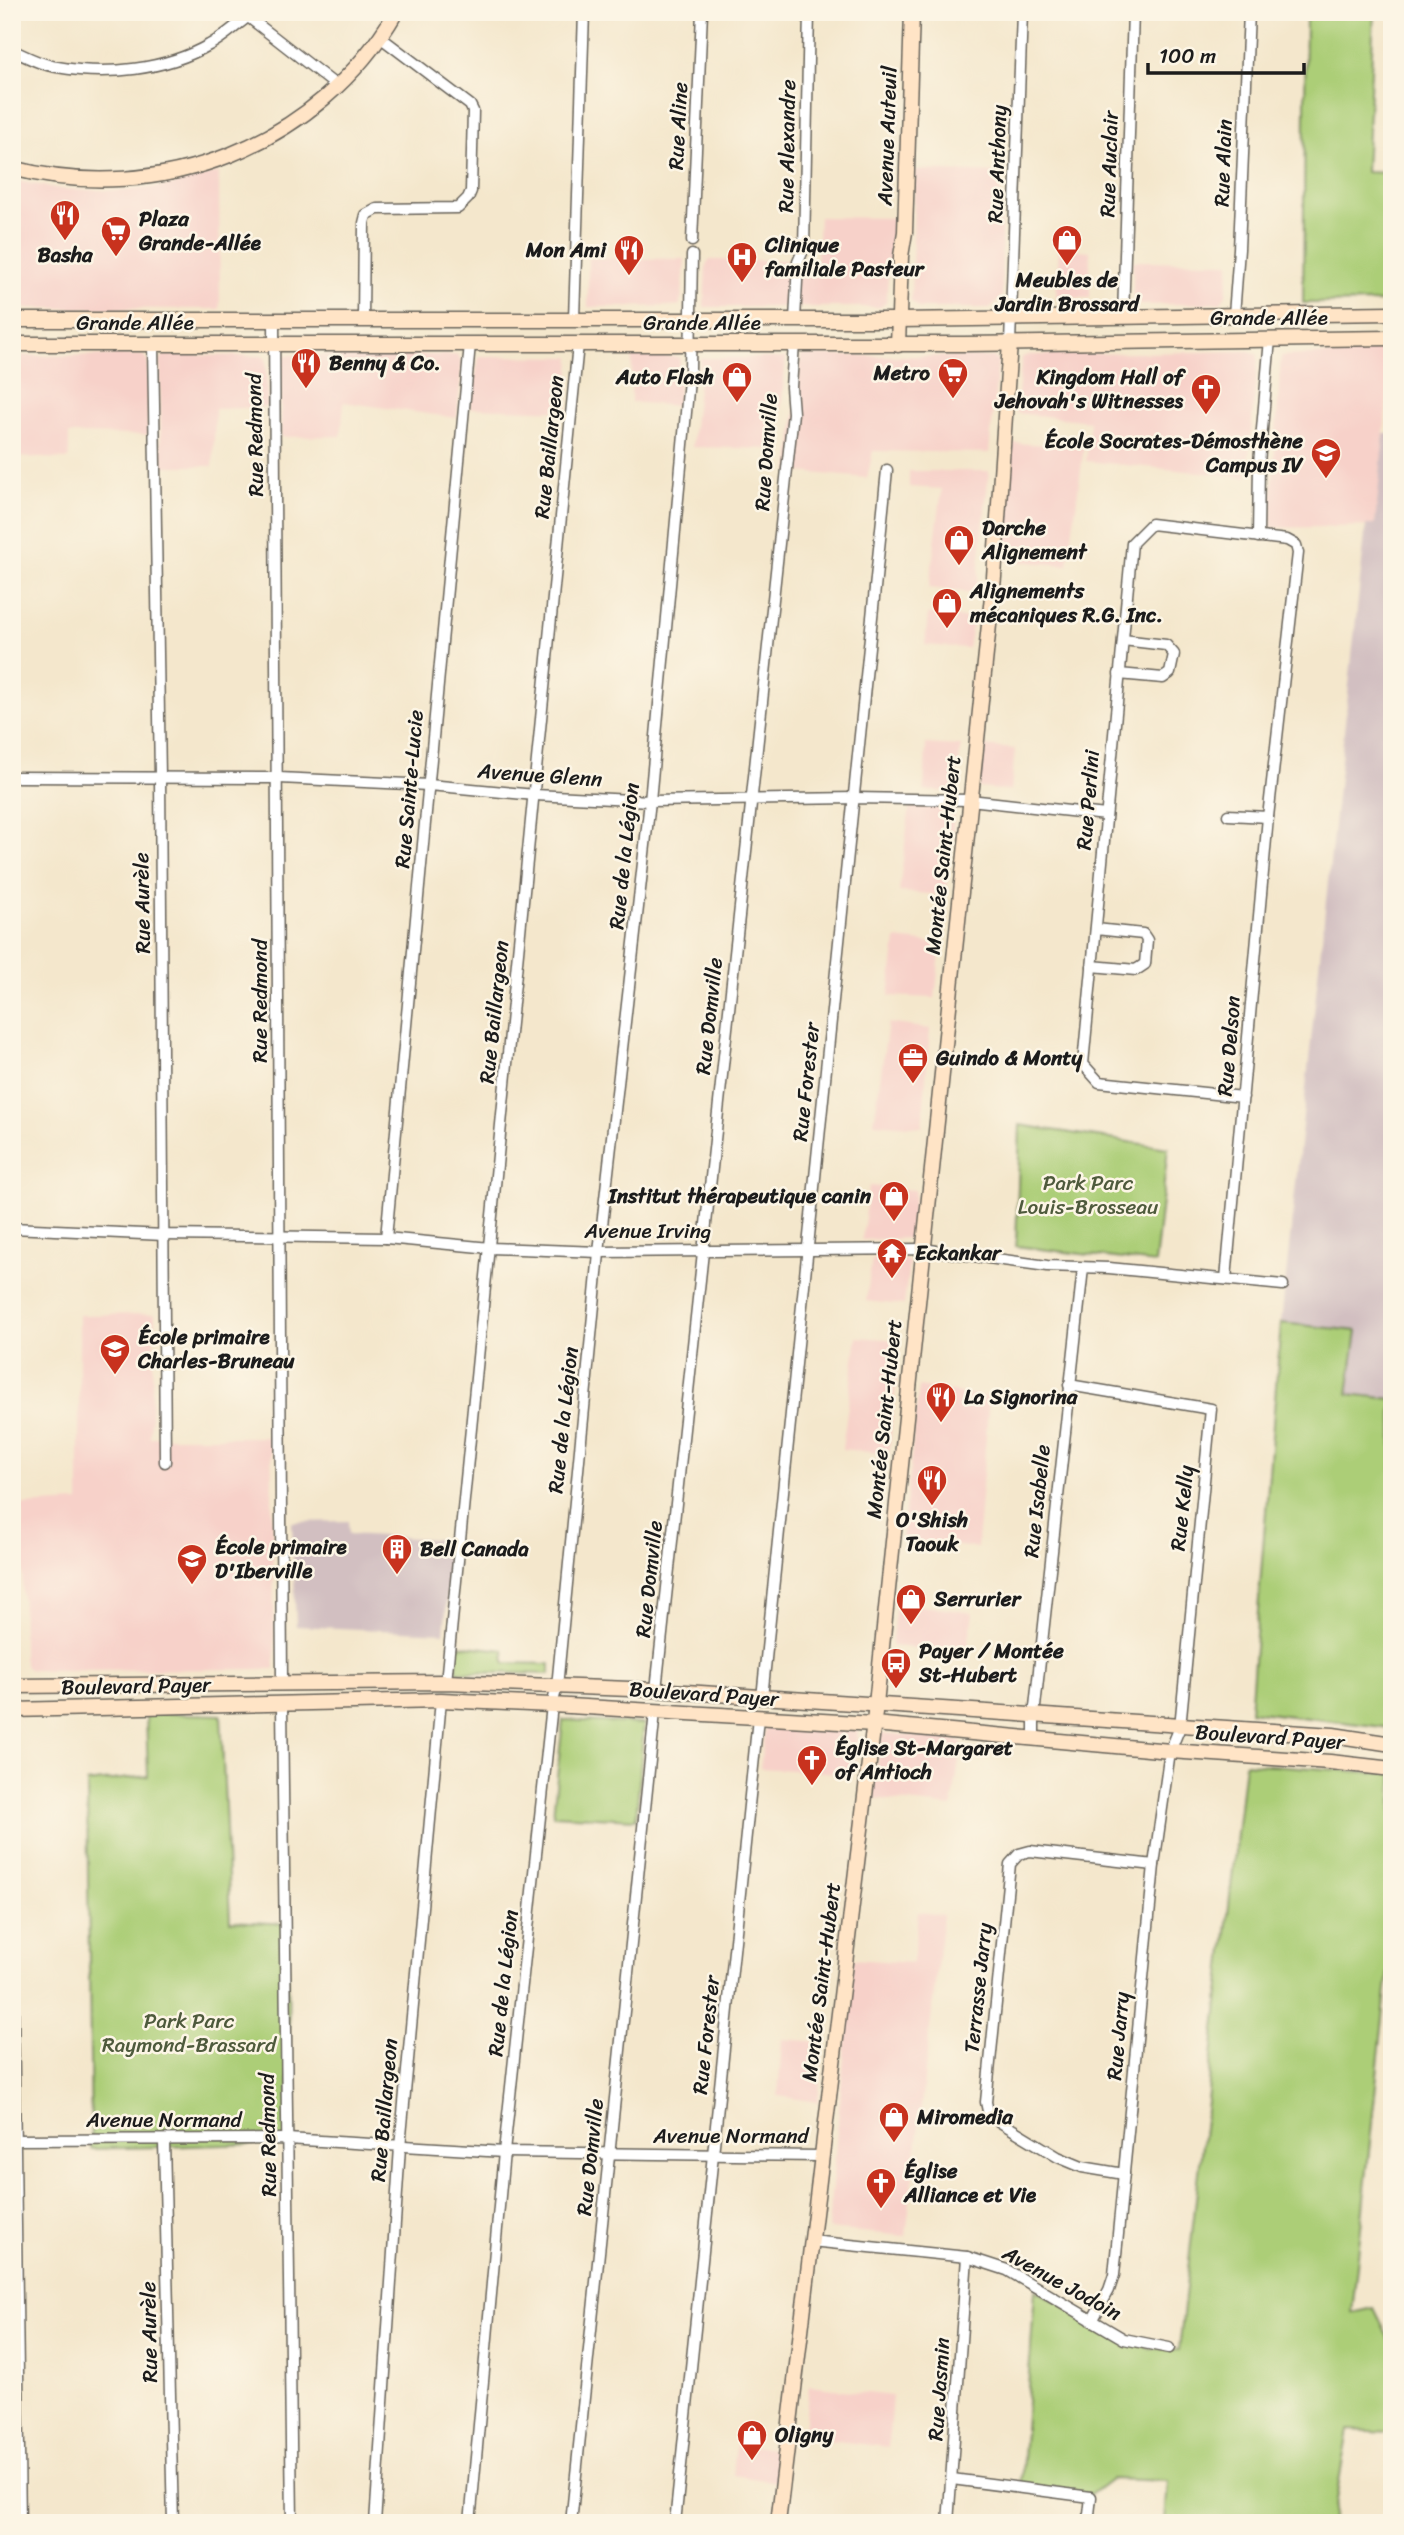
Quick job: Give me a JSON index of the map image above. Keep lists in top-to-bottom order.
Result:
{
  "streets": {
    "street": [
      "Rue Aline",
      "Avenue Auteuil",
      "Rue Alexandre",
      "Rue Alain",
      "Rue Anthony",
      "Rue Auclair",
      "Grande Allée",
      "Rue Redmond",
      "Rue Baillargeon",
      "Rue Domville",
      "Avenue Glenn",
      "Rue Sainte-Lucie",
      "Rue Perlini",
      "Montée Saint-Hubert",
      "Rue de la Légion",
      "Rue Aurèle",
      "Rue Delson",
      "Rue Forester",
      "Avenue Irving",
      "Rue Isabelle",
      "Rue Kelly",
      "Boulevard Payer",
      "Terrasse Jarry",
      "Rue Jarry",
      "Avenue Normand",
      "Avenue Jodoin",
      "Rue Jasmin"
    ]
  },
  "crossings": [
    ["Avenue Auteuil", "Grande Allée"],
    ["Rue Alexandre", "Grande Allée"],
    ["Rue Alain", "Grande Allée"],
    ["Rue Anthony", "Grande Allée"],
    ["Rue Anthony", "Montée Saint-Hubert"],
    ["Rue Auclair", "Grande Allée"],
    ["Grande Allée", "Rue Redmond"],
    ["Grande Allée", "Rue Baillargeon"],
    ["Grande Allée", "Rue Domville"],
    ["Grande Allée", "Rue Sainte-Lucie"],
    ["Grande Allée", "Montée Saint-Hubert"],
    ["Grande Allée", "Rue de la Légion"],
    ["Grande Allée", "Rue Aurèle"],
    ["Rue Redmond", "Avenue Glenn"],
    ["Rue Redmond", "Avenue Irving"],
    ["Rue Redmond", "Boulevard Payer"],
    ["Rue Redmond", "Avenue Normand"],
    ["Rue Baillargeon", "Avenue Glenn"],
    ["Rue Baillargeon", "Avenue Irving"],
    ["Rue Baillargeon", "Boulevard Payer"],
    ["Rue Baillargeon", "Avenue Normand"],
    ["Rue Domville", "Avenue Glenn"],
    ["Rue Domville", "Avenue Irving"],
    ["Rue Domville", "Boulevard Payer"],
    ["Rue Domville", "Avenue Normand"],
    ["Avenue Glenn", "Rue Sainte-Lucie"],
    ["Avenue Glenn", "Rue Perlini"],
    ["Avenue Glenn", "Montée Saint-Hubert"],
    ["Avenue Glenn", "Rue de la Légion"],
    ["Avenue Glenn", "Rue Aurèle"],
    ["Avenue Glenn", "Rue Forester"],
    ["Rue Sainte-Lucie", "Avenue Irving"],
    ["Rue Perlini", "Rue Delson"],
    ["Montée Saint-Hubert", "Avenue Irving"],
    ["Montée Saint-Hubert", "Boulevard Payer"],
    ["Montée Saint-Hubert", "Avenue Normand"],
    ["Montée Saint-Hubert", "Avenue Jodoin"],
    ["Rue de la Légion", "Avenue Irving"],
    ["Rue de la Légion", "Boulevard Payer"],
    ["Rue de la Légion", "Avenue Normand"],
    ["Rue Aurèle", "Avenue Irving"],
    ["Rue Aurèle", "Avenue Normand"],
    ["Rue Delson", "Avenue Irving"],
    ["Rue Forester", "Avenue Irving"],
    ["Rue Forester", "Boulevard Payer"],
    ["Rue Forester", "Avenue Normand"],
    ["Avenue Irving", "Rue Isabelle"],
    ["Rue Isabelle", "Rue Kelly"],
    ["Rue Isabelle", "Boulevard Payer"],
    ["Rue Kelly", "Boulevard Payer"],
    ["Rue Kelly", "Rue Jarry"],
    ["Boulevard Payer", "Rue Jarry"],
    ["Terrasse Jarry", "Rue Jarry"],
    ["Rue Jarry", "Avenue Jodoin"],
    ["Avenue Jodoin", "Rue Jasmin"]
  ],
  "parks": ["Park Parc Louis-Brosseau", "Park Parc Raymond-Brassard"],
  "places": {
    "restaurant": [
      "Basha",
      "Mon Ami",
      "Benny & Co.",
      "La Signorina",
      "O'Shish Taouk"
    ],
    "supermarket": ["Plaza Grande-Allée", "Metro"],
    "shop": [
      "Meubles de Jardin Brossard",
      "Auto Flash",
      "Darche Alignement",
      "Alignements mécaniques R.G. Inc.",
      "Institut thérapeutique canin",
      "Serrurier",
      "Miromedia",
      "Oligny"
    ],
    "hospital": ["Clinique familiale Pasteur"],
    "church": ["Kingdom Hall of Jehovah's Witnesses", "Église St-Margaret of Antioch", "Église Alliance et Vie"],
    "school or university": ["École Socrates-Démosthène Campus IV", "École primaire Charles-Bruneau", "École primaire D'Iberville"],
    "office": ["Guindo & Monty"],
    "temple": ["Eckankar"],
    "building": ["Bell Canada"],
    "bus stop": ["Payer / Montée St-Hubert"]
  },
  "scale_bar": "100 m"
}
